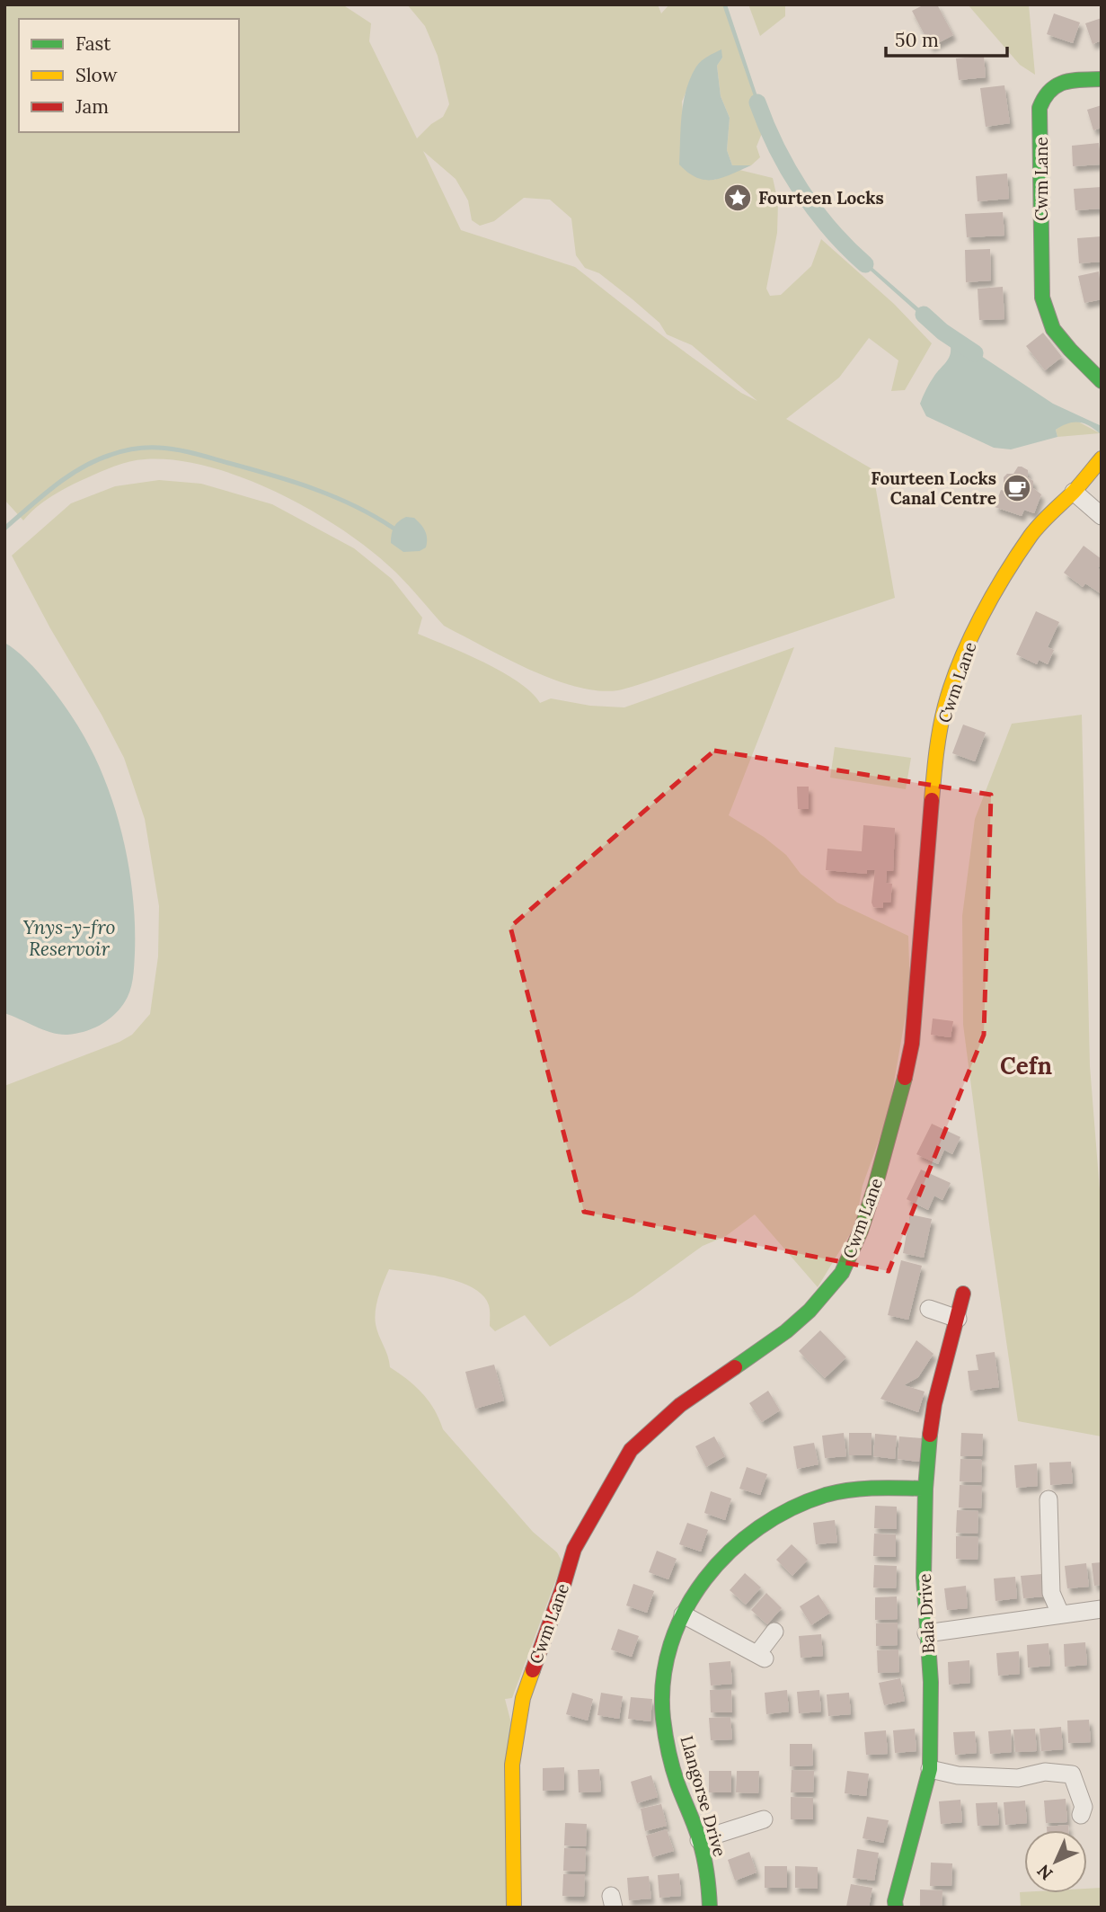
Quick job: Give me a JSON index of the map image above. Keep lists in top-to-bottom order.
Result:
{
  "streets": {
    "street": ["Cwm Lane", "Bala Drive", "Llangorse Drive"]
  },
  "crossings": [
    ["Bala Drive", "Llangorse Drive"]
  ],
  "districts": ["Cefn"],
  "water": ["Ynys-y-fro Reservoir"],
  "places": {
    "place": ["Fourteen Locks"],
    "cafe": ["Fourteen Locks Canal Centre"]
  },
  "legend": ["Fast", "Slow", "Jam"],
  "scale_bar": "50 m",
  "north": "bottom left"
}
